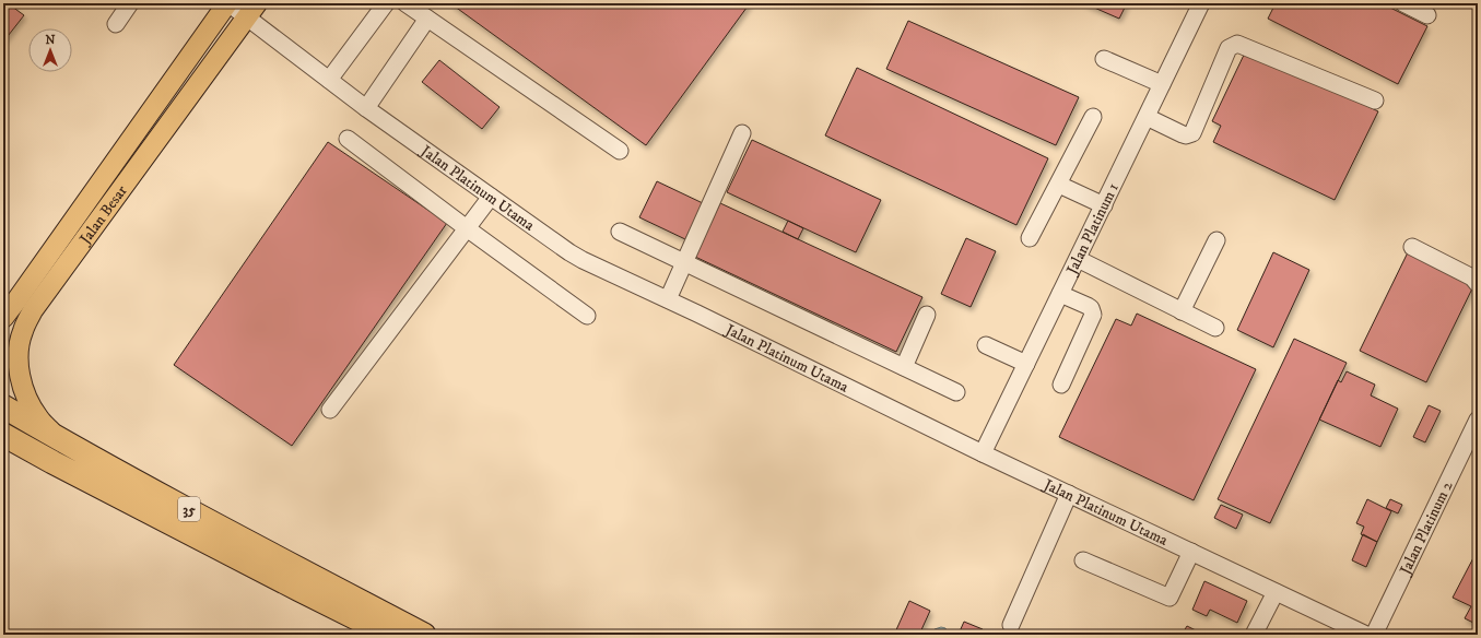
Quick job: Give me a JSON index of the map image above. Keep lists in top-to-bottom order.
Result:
{
  "streets": {
    "highway": ["35"],
    "main road": ["Jalan Besar"],
    "street": ["Jalan Platinum Utama", "Jalan Platinum 1", "Jalan Platinum 2"]
  },
  "crossings": [
    ["Jalan Platinum Utama", "Jalan Besar"],
    ["Jalan Platinum Utama", "Jalan Platinum 1"],
    ["Jalan Besar", "35"]
  ],
  "north": "top"
}
